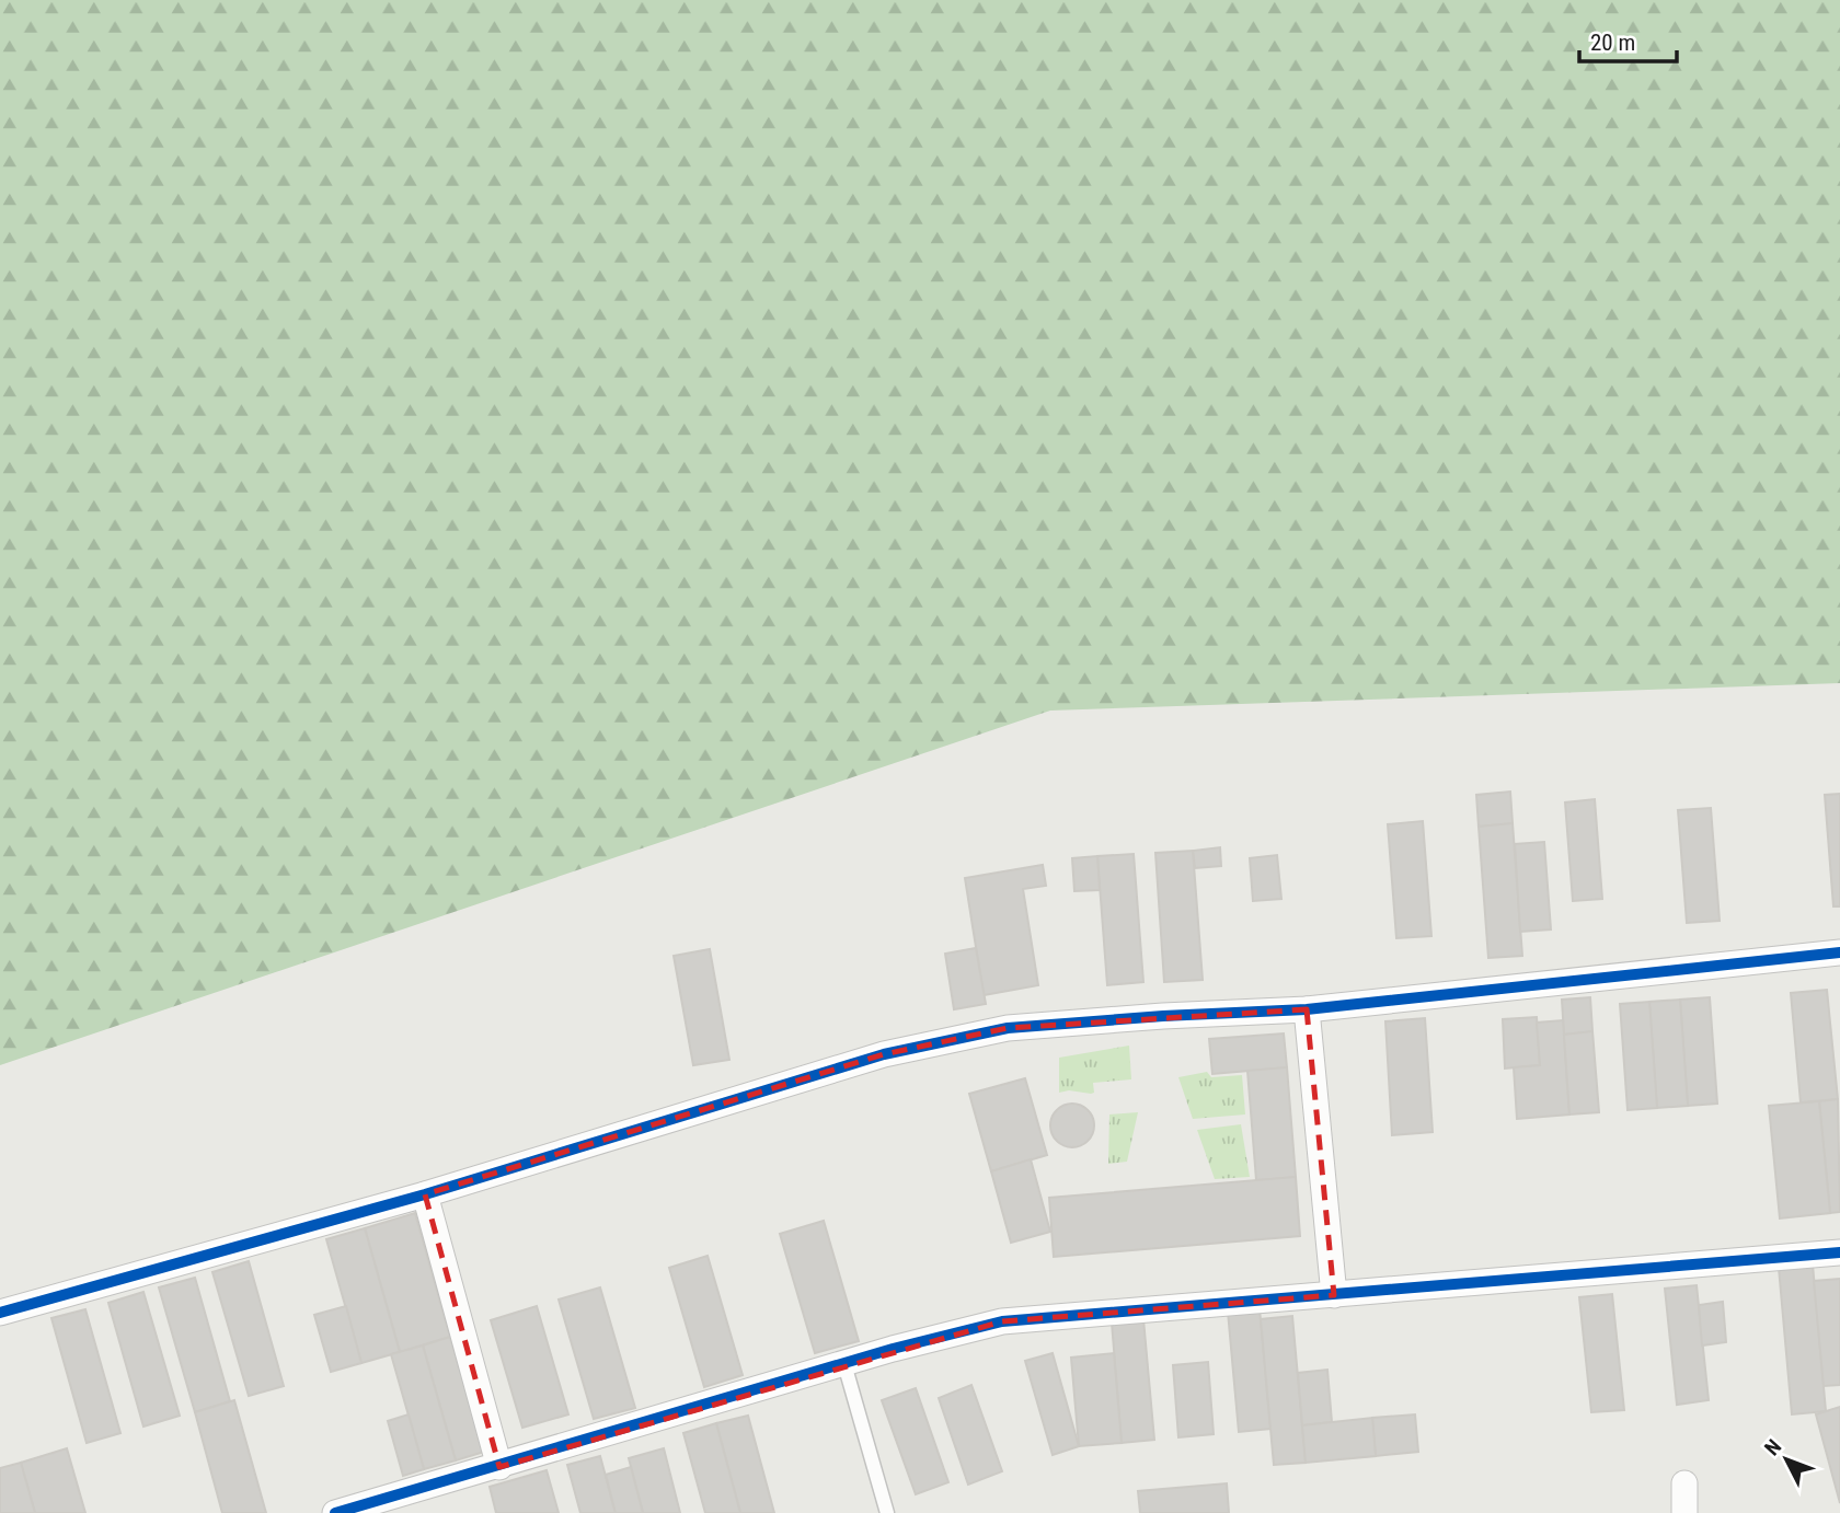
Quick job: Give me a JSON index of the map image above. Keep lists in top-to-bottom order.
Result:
{
  "scale_bar": "20 m",
  "north": "top left"
}
